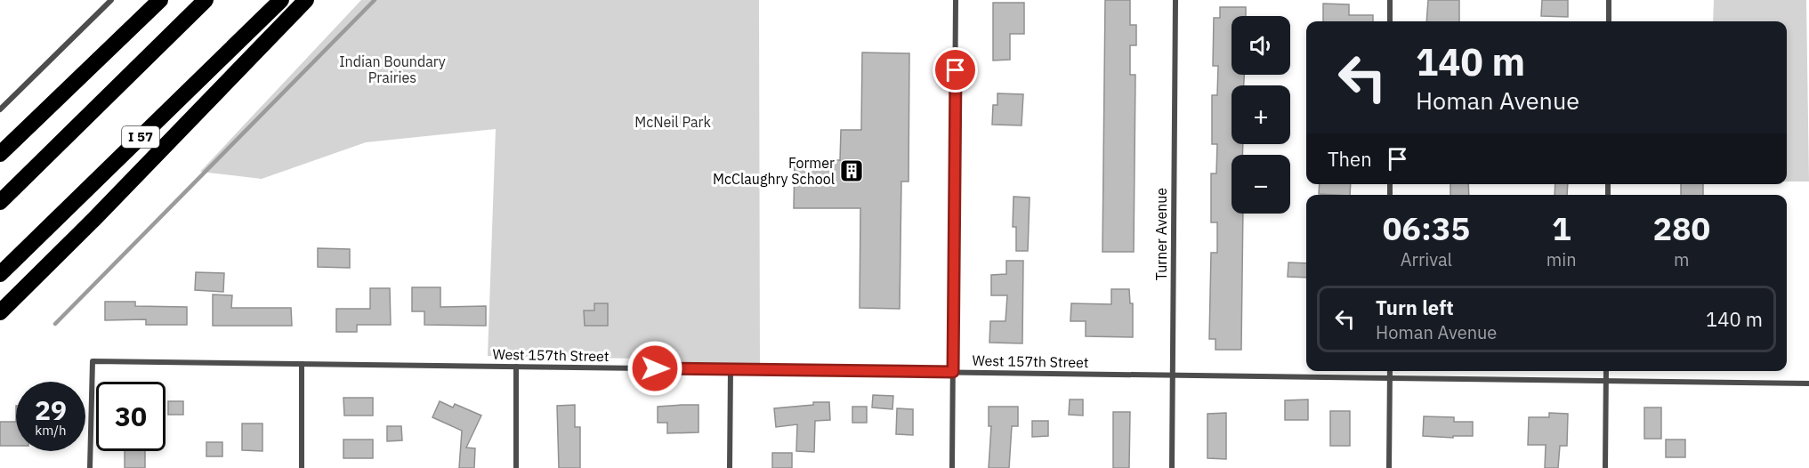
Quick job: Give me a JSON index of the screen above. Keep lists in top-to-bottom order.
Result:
{
  "streets": {
    "highway": ["I 57"],
    "street": ["Turner Avenue", "West 157th Street"]
  },
  "crossings": [
    ["Turner Avenue", "West 157th Street"]
  ],
  "parks": ["Indian Boundary Prairies", "McNeil Park"],
  "places": {
    "building": ["Former McClaughry School"]
  },
  "page": {
    "map_buttons": ["+", "−"],
    "turn": ["140 m", "Homan Avenue"],
    "then": "Then",
    "eta": [
      "06:35",
      "Arrival",
      "1",
      "min",
      "280",
      "m"
    ],
    "list": [
      {
        "name": "Turn left",
        "note": "Homan Avenue",
        "value": "140 m"
      }
    ],
    "speed": "29 km/h",
    "limit": "30"
  }
}
